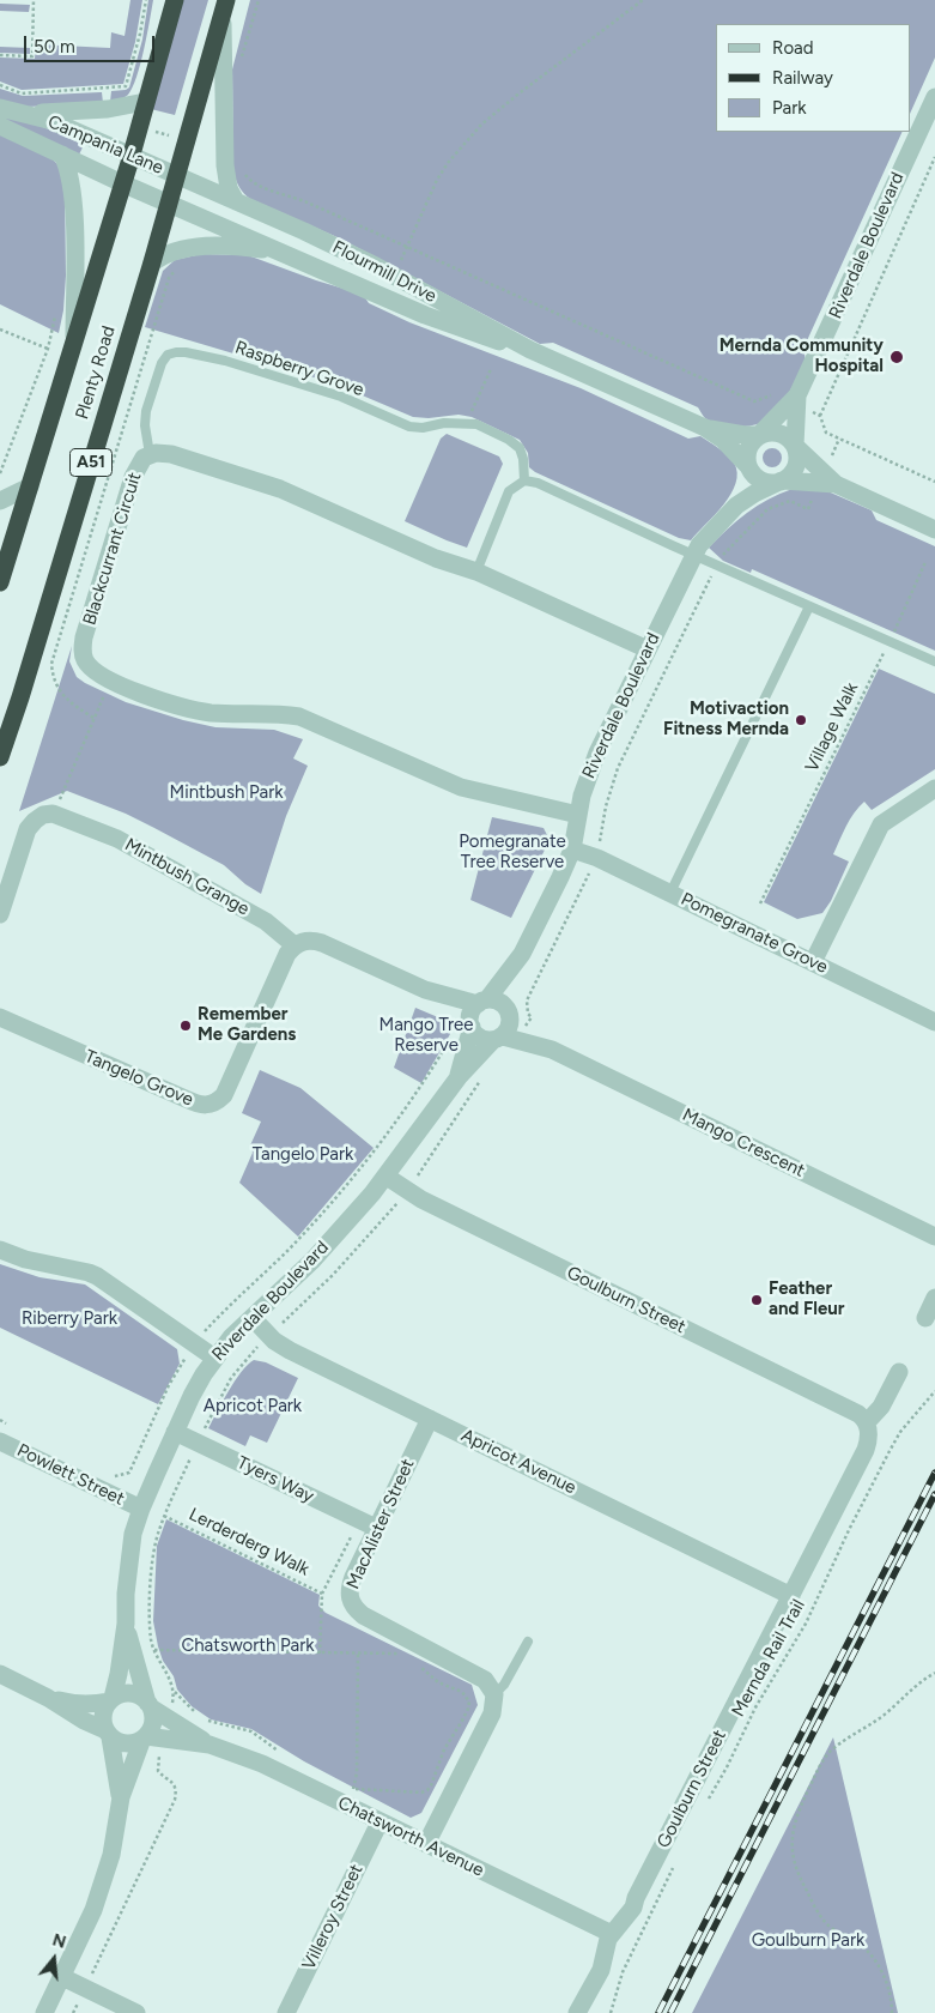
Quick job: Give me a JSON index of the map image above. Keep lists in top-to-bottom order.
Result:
{
  "streets": {
    "highway": ["Plenty Road", "A51"],
    "street": [
      "Campania Lane",
      "Riverdale Boulevard",
      "Flourmill Drive",
      "Blackcurrant Circuit",
      "Mintbush Grange",
      "Pomegranate Grove",
      "Tangelo Grove",
      "Mango Crescent",
      "Goulburn Street",
      "Apricot Avenue",
      "Powlett Street",
      "Tyers Way",
      "MacAlister Street",
      "Chatsworth Avenue",
      "Villeroy Street"
    ],
    "lane": ["Raspberry Grove"],
    "path": ["Village Walk", "Lerderderg Walk", "Mernda Rail Trail"]
  },
  "crossings": [
    ["Campania Lane", "Flourmill Drive"],
    ["Campania Lane", "Plenty Road"],
    ["Riverdale Boulevard", "Flourmill Drive"],
    ["Riverdale Boulevard", "Blackcurrant Circuit"],
    ["Riverdale Boulevard", "Pomegranate Grove"],
    ["Riverdale Boulevard", "Mango Crescent"],
    ["Riverdale Boulevard", "Goulburn Street"],
    ["Riverdale Boulevard", "Apricot Avenue"],
    ["Riverdale Boulevard", "Powlett Street"],
    ["Riverdale Boulevard", "Tyers Way"],
    ["Riverdale Boulevard", "Chatsworth Avenue"],
    ["Flourmill Drive", "Plenty Road"],
    ["Raspberry Grove", "Blackcurrant Circuit"],
    ["Mintbush Grange", "Tangelo Grove"],
    ["Goulburn Street", "Apricot Avenue"],
    ["Goulburn Street", "Chatsworth Avenue"],
    ["Apricot Avenue", "MacAlister Street"],
    ["Tyers Way", "MacAlister Street"],
    ["Chatsworth Avenue", "Villeroy Street"]
  ],
  "parks": [
    "Mintbush Park",
    "Pomegranate Tree Reserve",
    "Mango Tree Reserve",
    "Tangelo Park",
    "Riberry Park",
    "Apricot Park",
    "Chatsworth Park",
    "Goulburn Park"
  ],
  "places": [
    "Mernda Community Hospital",
    "Motivaction Fitness Mernda",
    "Remember Me Gardens",
    "Feather and Fleur"
  ],
  "legend": ["Road", "Railway", "Park"],
  "scale_bar": "50 m",
  "north": "top"
}
